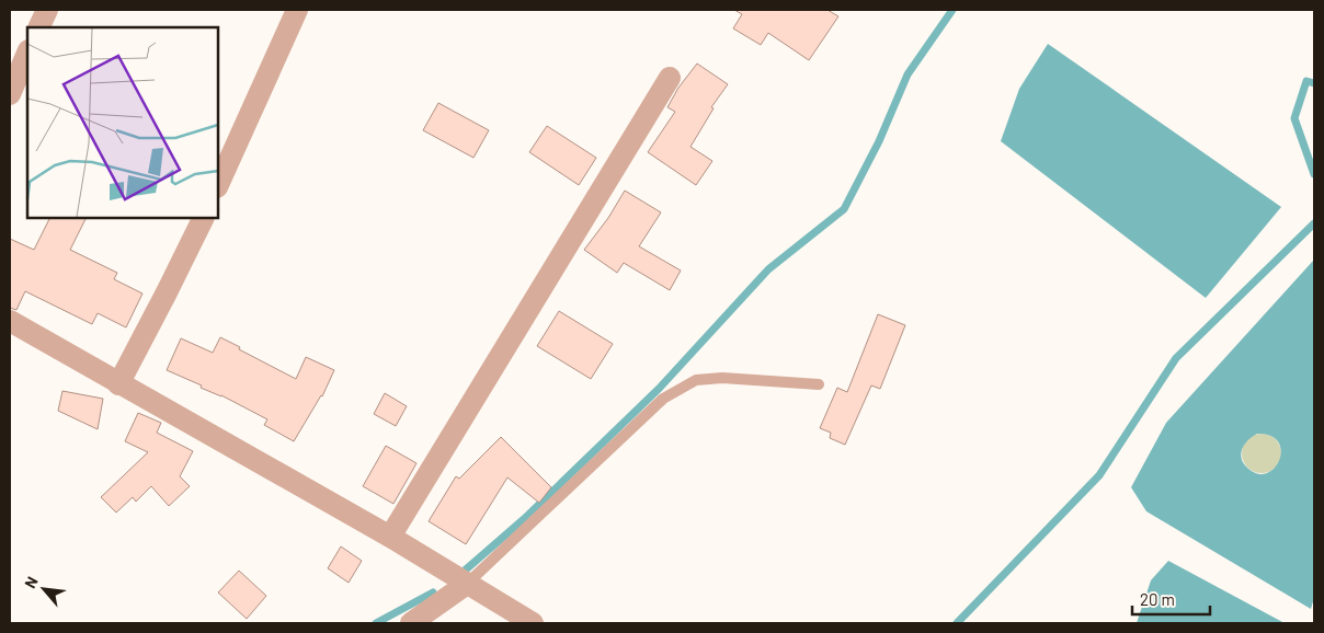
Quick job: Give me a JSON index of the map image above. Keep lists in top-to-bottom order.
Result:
{
  "scale_bar": "20 m",
  "north": "top left"
}
